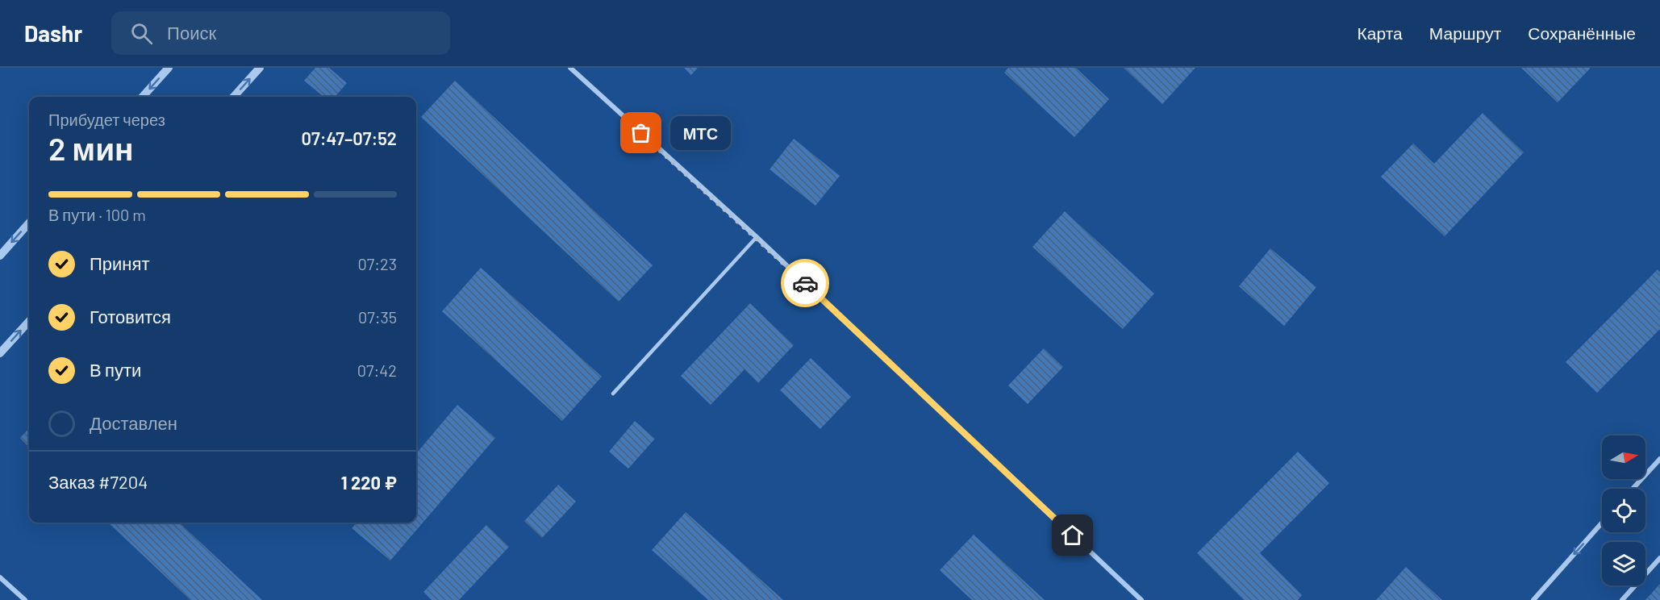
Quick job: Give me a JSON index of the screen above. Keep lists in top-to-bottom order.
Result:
{
  "places": ["МТС"],
  "north": "right",
  "page": {
    "header": "Dashr",
    "search": "Поиск",
    "nav": ["Карта", "Маршрут", "Сохранённые"],
    "heading": ["2 мин", "Прибудет через", "07:47–07:52"],
    "panel": ["Заказ #7204", "1 220 ₽"],
    "bubble": "МТС",
    "bar": "В пути · 100 m",
    "list": [
      ["Принят", "07:23"],
      ["Готовится", "07:35"],
      ["В пути", "07:42"],
      "Доставлен"
    ]
  }
}
